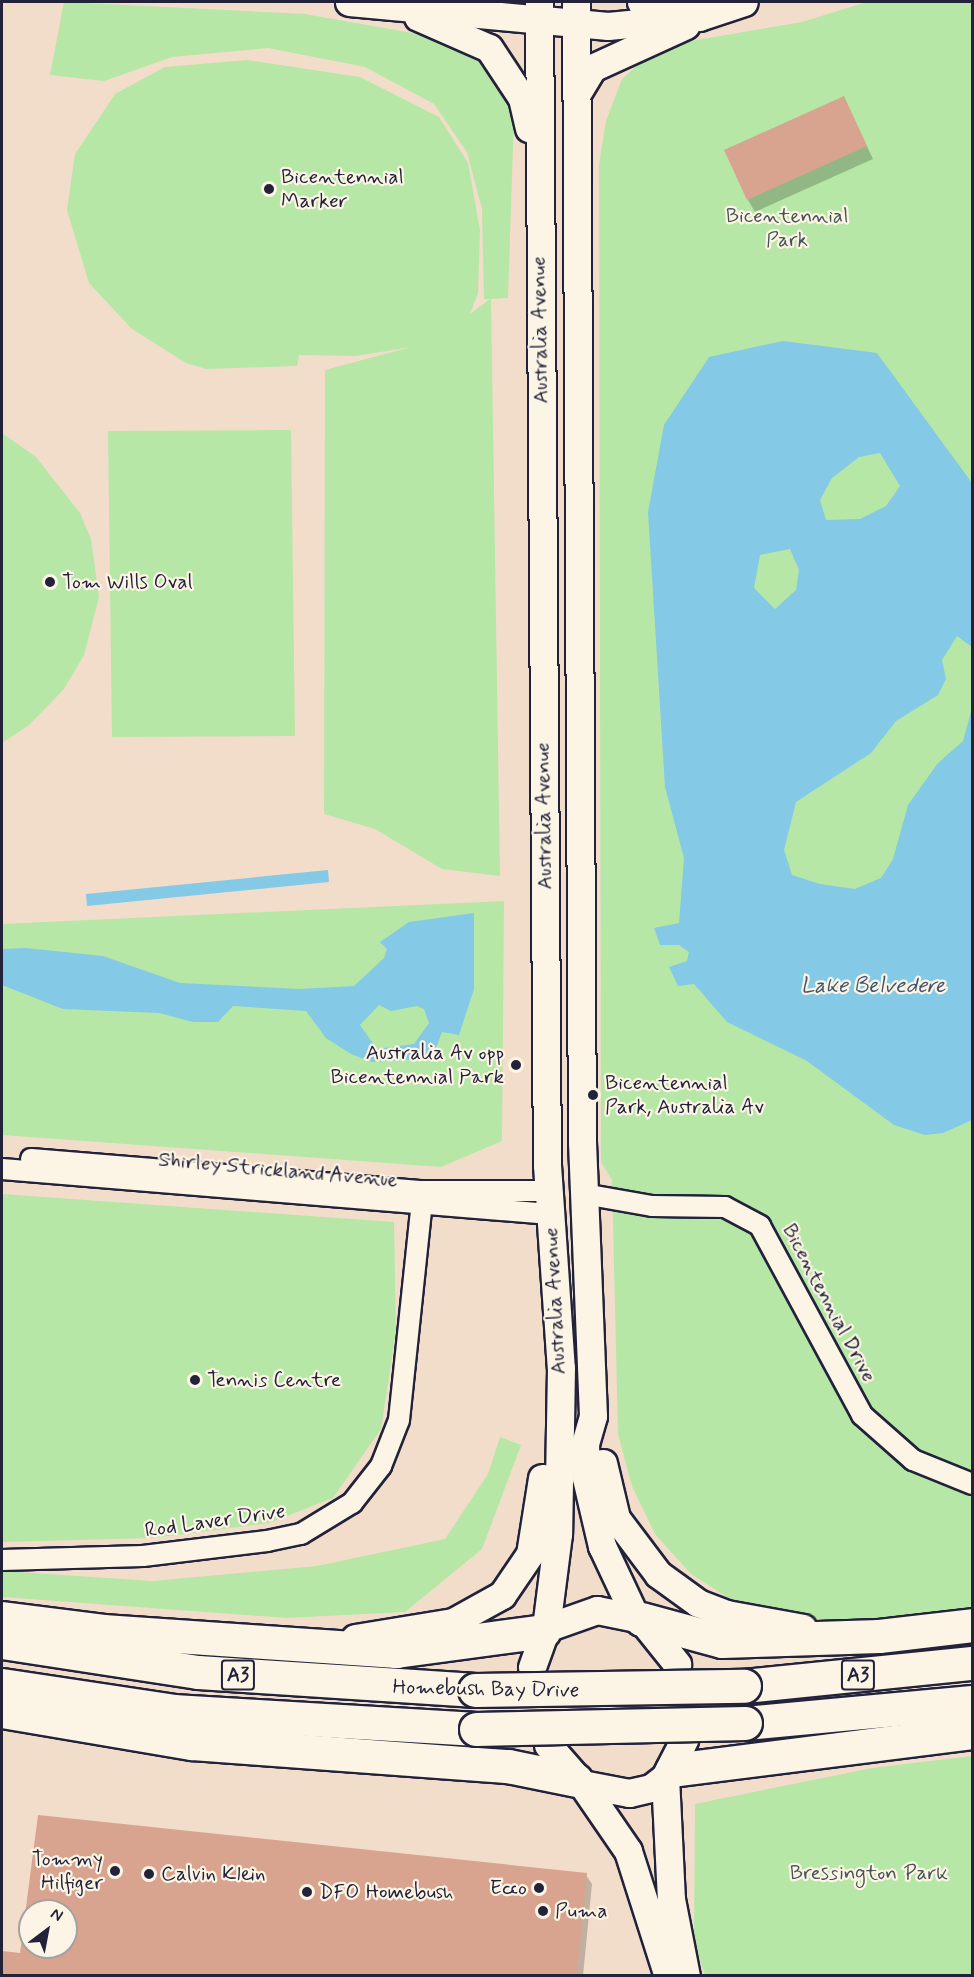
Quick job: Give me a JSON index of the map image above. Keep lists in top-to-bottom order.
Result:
{
  "streets": {
    "highway": ["A3", "Homebush Bay Drive"],
    "main road": ["Australia Avenue"],
    "street": ["Shirley Strickland Avenue", "Bicentennial Drive", "Rod Laver Drive"]
  },
  "crossings": [
    ["Australia Avenue", "Shirley Strickland Avenue"],
    ["Australia Avenue", "Bicentennial Drive"],
    ["Shirley Strickland Avenue", "Rod Laver Drive"]
  ],
  "water": ["Lake Belvedere"],
  "parks": ["Bicentennial Park", "Bressington Park"],
  "places": [
    "Bicentennial Marker",
    "Tom Wills Oval",
    "Australia Av opp Bicentennial Park",
    "Bicentennial Park, Australia Av",
    "Tennis Centre",
    "Tommy Hilfiger",
    "Calvin Klein",
    "Ecco",
    "DFO Homebush",
    "Puma"
  ],
  "north": "top right"
}
